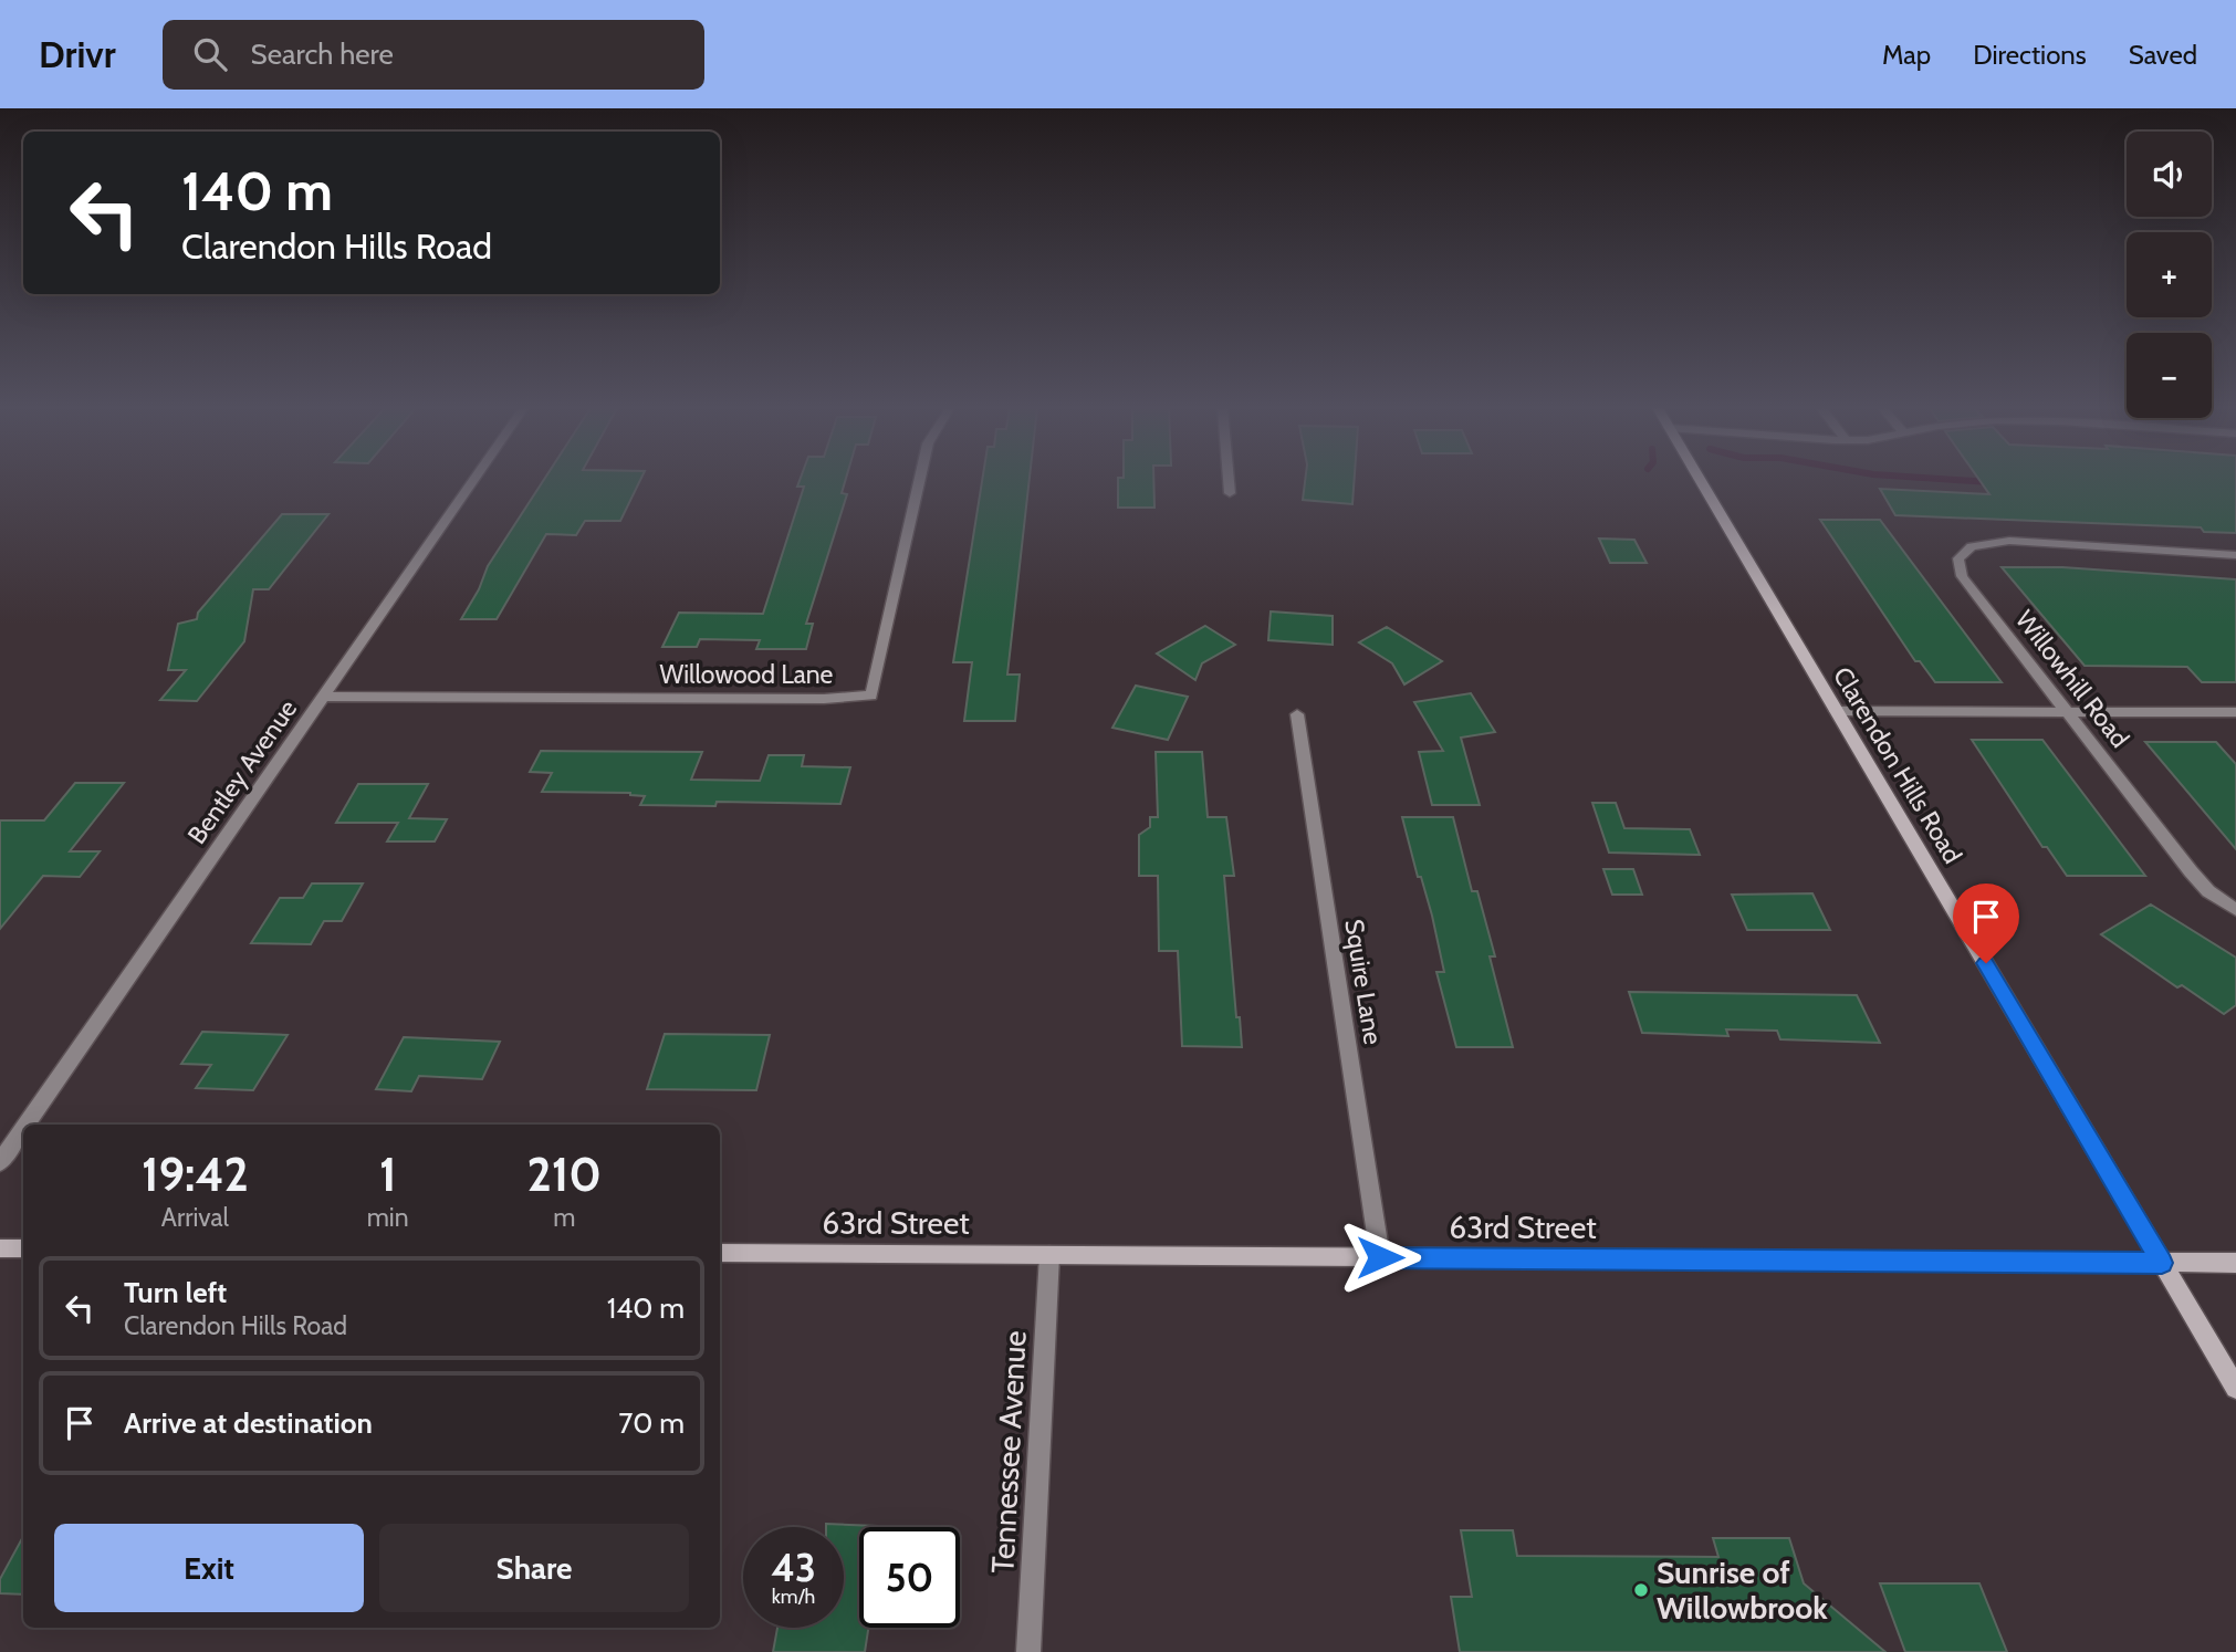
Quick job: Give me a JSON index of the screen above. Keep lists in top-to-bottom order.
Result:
{
  "streets": {
    "street": [
      "Willowood Lane",
      "Willowhill Road",
      "Clarendon Hills Road",
      "Bentley Avenue",
      "Squire Lane",
      "63rd Street",
      "Tennessee Avenue"
    ]
  },
  "crossings": [
    ["Willowood Lane", "Bentley Avenue"],
    ["Clarendon Hills Road", "63rd Street"],
    ["Squire Lane", "63rd Street"],
    ["63rd Street", "Tennessee Avenue"]
  ],
  "places": ["Sunrise of Willowbrook"],
  "page": {
    "header": "Drivr",
    "search": "Search here",
    "nav": ["Map", "Directions", "Saved"],
    "map_buttons": ["+", "−"],
    "turn": ["140 m", "Clarendon Hills Road"],
    "eta": [
      "19:42",
      "Arrival",
      "1",
      "min",
      "210",
      "m"
    ],
    "list": [
      {
        "name": "Turn left",
        "note": "Clarendon Hills Road",
        "value": "140 m"
      },
      {
        "name": "Arrive at destination",
        "value": "70 m"
      }
    ],
    "buttons": ["Exit", "Share"],
    "speed": "43 km/h",
    "limit": "50"
  }
}
